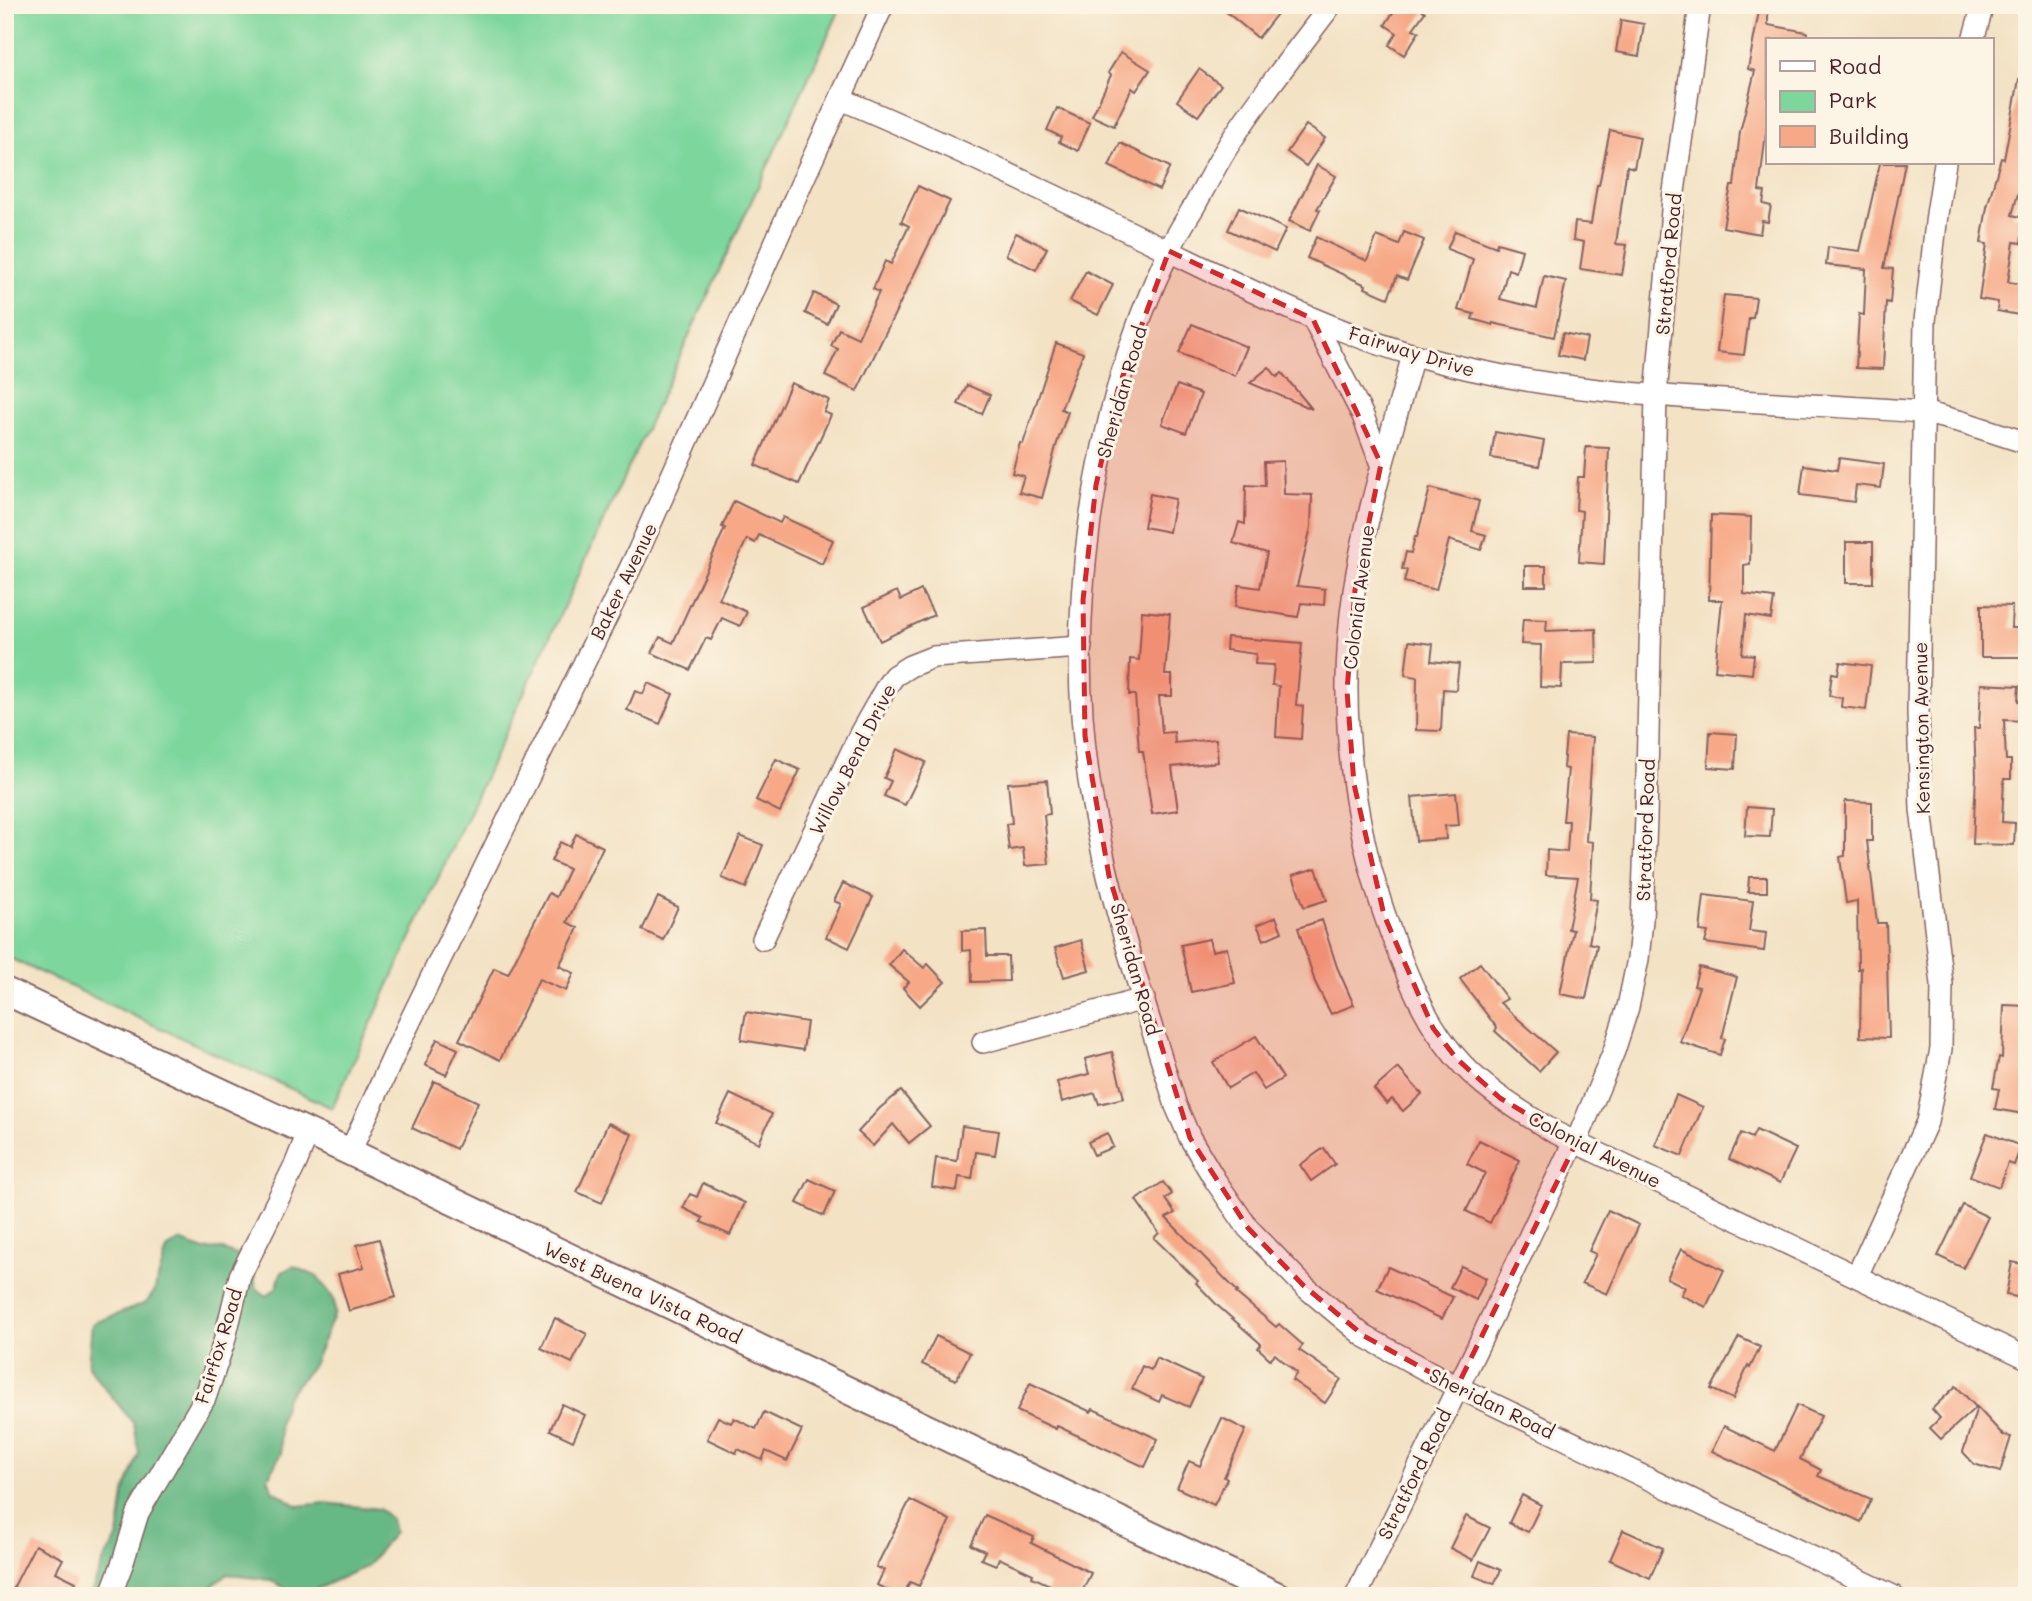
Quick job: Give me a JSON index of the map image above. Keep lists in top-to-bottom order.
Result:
{
  "streets": {
    "street": [
      "Stratford Road",
      "Fairway Drive",
      "Sheridan Road",
      "Baker Avenue",
      "Colonial Avenue",
      "Kensington Avenue",
      "Willow Bend Drive",
      "West Buena Vista Road",
      "Fairfox Road"
    ]
  },
  "crossings": [
    ["Stratford Road", "Fairway Drive"],
    ["Stratford Road", "Sheridan Road"],
    ["Stratford Road", "Colonial Avenue"],
    ["Fairway Drive", "Sheridan Road"],
    ["Fairway Drive", "Baker Avenue"],
    ["Fairway Drive", "Colonial Avenue"],
    ["Fairway Drive", "Kensington Avenue"],
    ["Sheridan Road", "Willow Bend Drive"],
    ["Baker Avenue", "West Buena Vista Road"],
    ["Colonial Avenue", "Kensington Avenue"],
    ["West Buena Vista Road", "Fairfox Road"]
  ],
  "legend": ["Road", "Park", "Building"]
}
